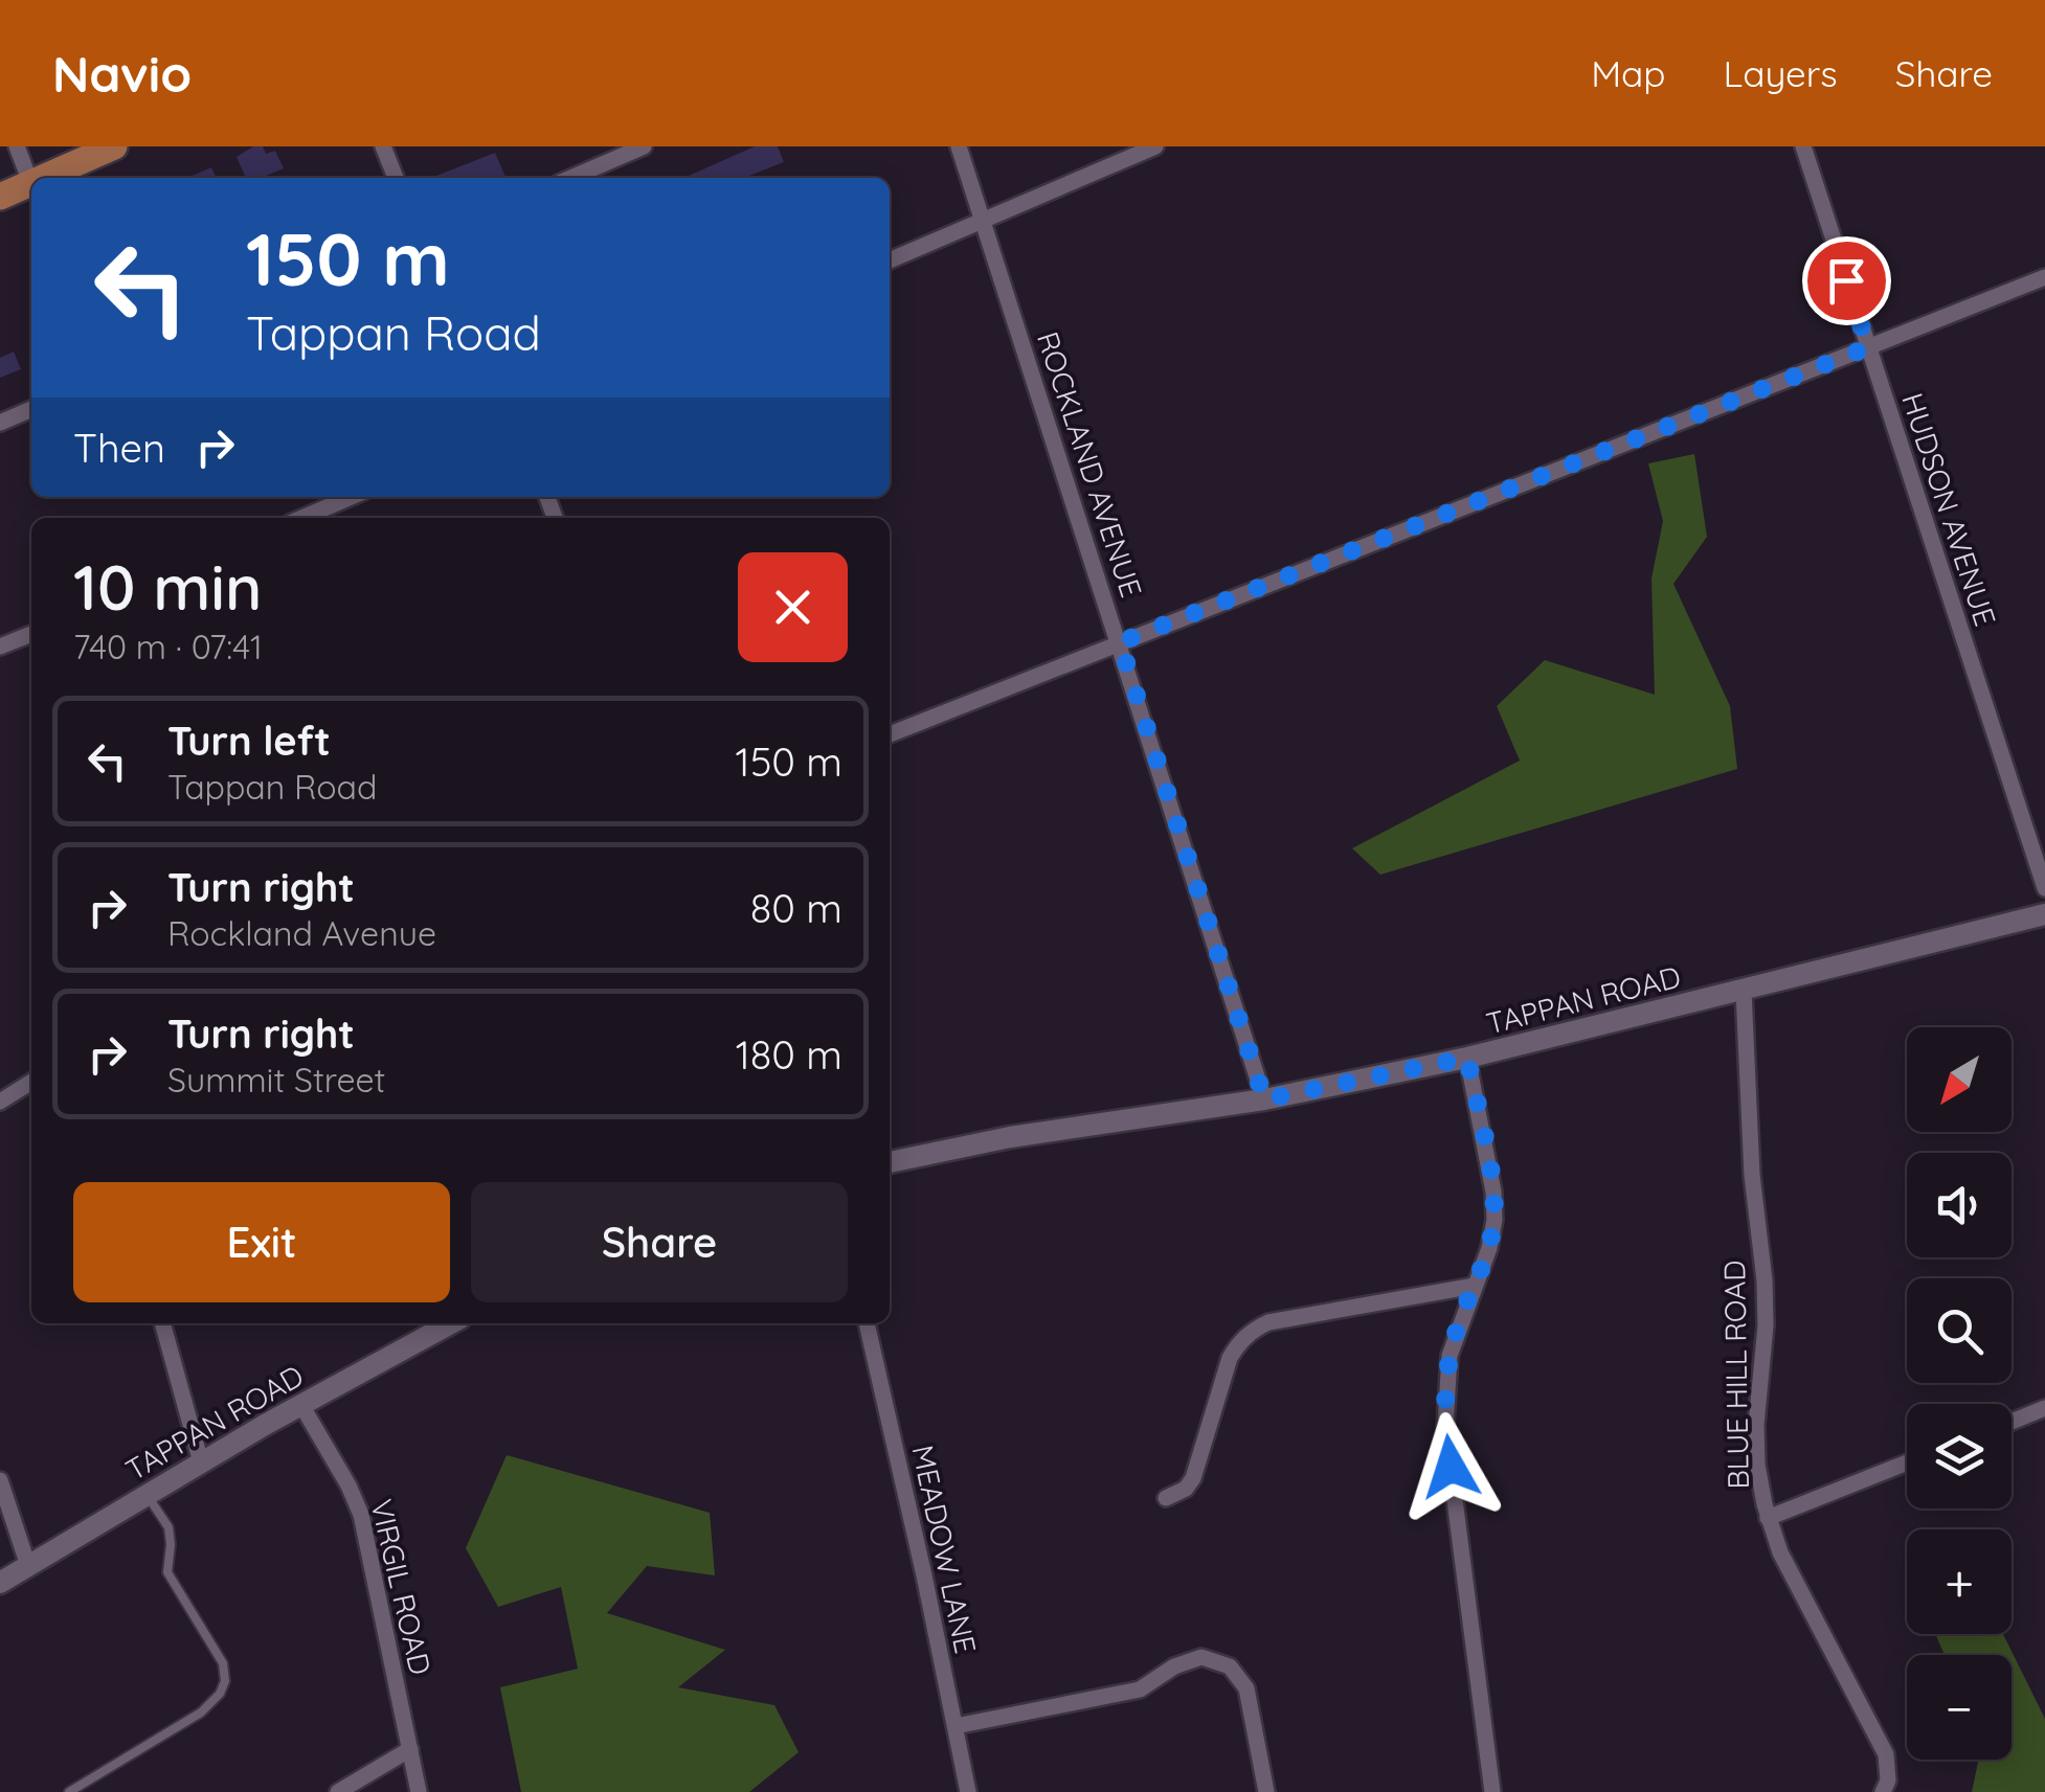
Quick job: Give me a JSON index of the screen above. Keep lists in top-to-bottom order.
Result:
{
  "streets": {
    "street": [
      "ROCKLAND AVENUE",
      "HUDSON AVENUE",
      "TAPPAN ROAD",
      "BLUE HILL ROAD",
      "MEADOW LANE",
      "VIRGIL ROAD"
    ]
  },
  "crossings": [
    ["ROCKLAND AVENUE", "TAPPAN ROAD"],
    ["TAPPAN ROAD", "BLUE HILL ROAD"],
    ["TAPPAN ROAD", "VIRGIL ROAD"]
  ],
  "north": "bottom left",
  "page": {
    "header": "Navio",
    "nav": ["Map", "Layers", "Share"],
    "turn": ["150 m", "Tappan Road"],
    "then": "Then",
    "heading": ["10 min", "740 m · 07:41"],
    "list": [
      {
        "name": "Turn left",
        "note": "Tappan Road",
        "value": "150 m"
      },
      {
        "name": "Turn right",
        "note": "Rockland Avenue",
        "value": "80 m"
      },
      {
        "name": "Turn right",
        "note": "Summit Street",
        "value": "180 m"
      }
    ],
    "map_buttons": ["+", "−"],
    "buttons": ["Exit", "Share"]
  }
}
